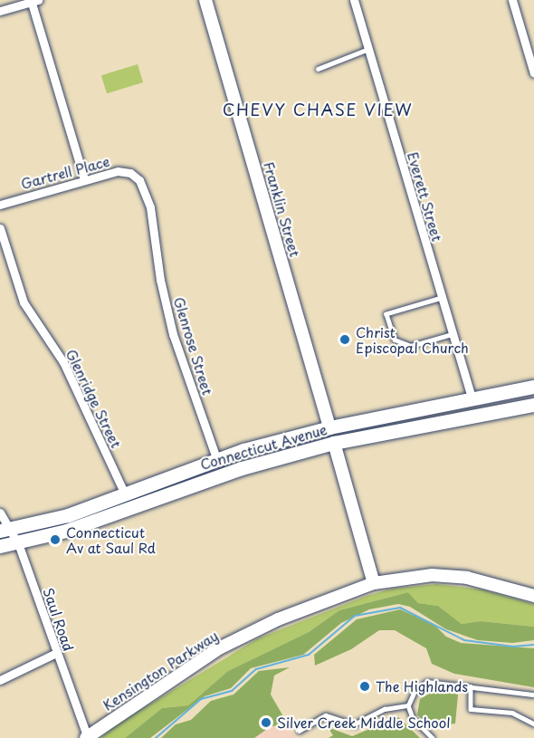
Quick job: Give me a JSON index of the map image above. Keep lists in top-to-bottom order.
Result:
{
  "streets": {
    "main road": ["Connecticut Avenue"],
    "street": [
      "Gartrell Place",
      "Everett Street",
      "Franklin Street",
      "Glenrose Street",
      "Glenridge Street",
      "Saul Road",
      "Kensington Parkway"
    ]
  },
  "crossings": [
    ["Gartrell Place", "Glenrose Street"],
    ["Everett Street", "Connecticut Avenue"],
    ["Franklin Street", "Connecticut Avenue"],
    ["Glenrose Street", "Connecticut Avenue"],
    ["Glenridge Street", "Connecticut Avenue"],
    ["Connecticut Avenue", "Saul Road"],
    ["Saul Road", "Kensington Parkway"]
  ],
  "districts": ["CHEVY CHASE VIEW"],
  "places": [
    "Christ Episcopal Church",
    "Connecticut Av at Saul Rd",
    "The Highlands",
    "Silver Creek Middle School"
  ]
}
